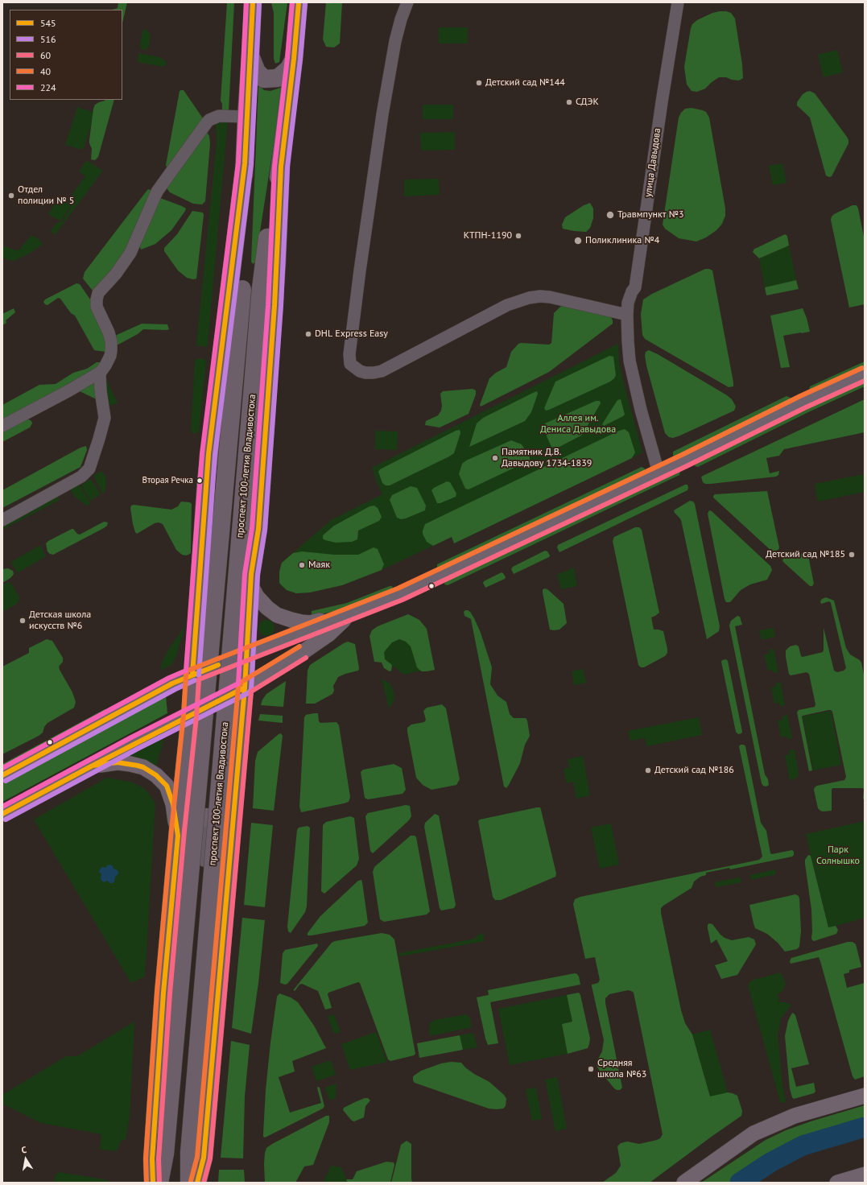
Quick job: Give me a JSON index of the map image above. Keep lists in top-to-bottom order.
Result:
{
  "streets": {
    "highway": ["проспект 100-летия Владивостока"],
    "street": ["улица Давыдова"]
  },
  "parks": ["Аллея им. Дениса Давыдова", "Парк Солнышко"],
  "places": [
    "Детский сад №144",
    "СДЭК",
    "Отдел полиции № 5",
    "Травмпункт №3",
    "КТПН-1190",
    "Поликлиника №4",
    "DHL Express Easy",
    "Памятник Д.В. Давыдову 1734-1839",
    "Вторая Речка",
    "Детский сад №185",
    "Маяк",
    "Детская школа искусств №6",
    "Детский сад №186",
    "Средняя школа №63"
  ],
  "lines": [
    "transit line 545",
    "transit line 516",
    "transit line 224",
    "transit line 40",
    "transit line 60"
  ],
  "legend": [
    "545",
    "516",
    "60",
    "40",
    "224"
  ],
  "north": "top"
}
